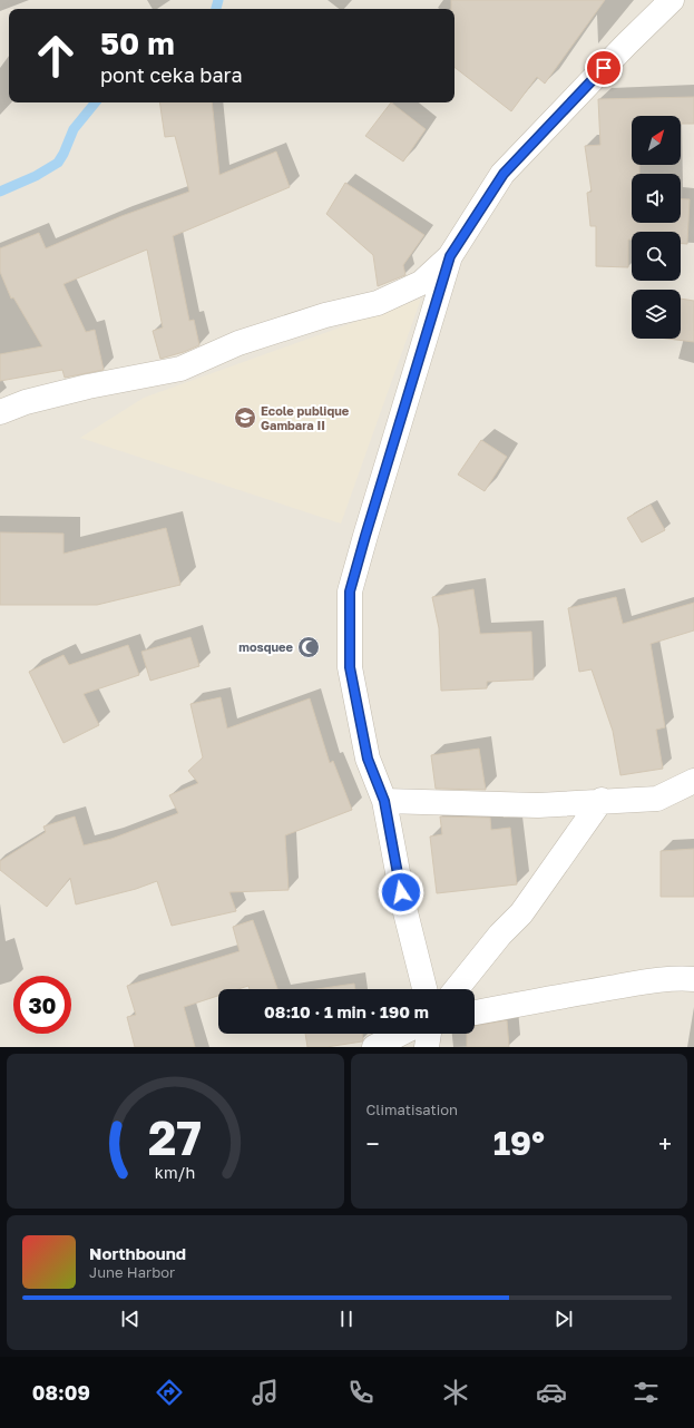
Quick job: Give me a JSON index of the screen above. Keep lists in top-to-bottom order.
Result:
{
  "places": {
    "school or university": ["Ecole publique Gambara II"],
    "mosque": ["mosquee"]
  },
  "north": "top right",
  "page": {
    "turn": ["50 m", "pont ceka bara"],
    "limit": "30",
    "trip": "08:10 · 1 min · 190 m",
    "tile": "Climatisation",
    "heat": ["−", "19°", "+"],
    "song": ["Northbound", "June Harbor"],
    "tabs": "08:09",
    "gauge": ["27", "km/h"]
  }
}
